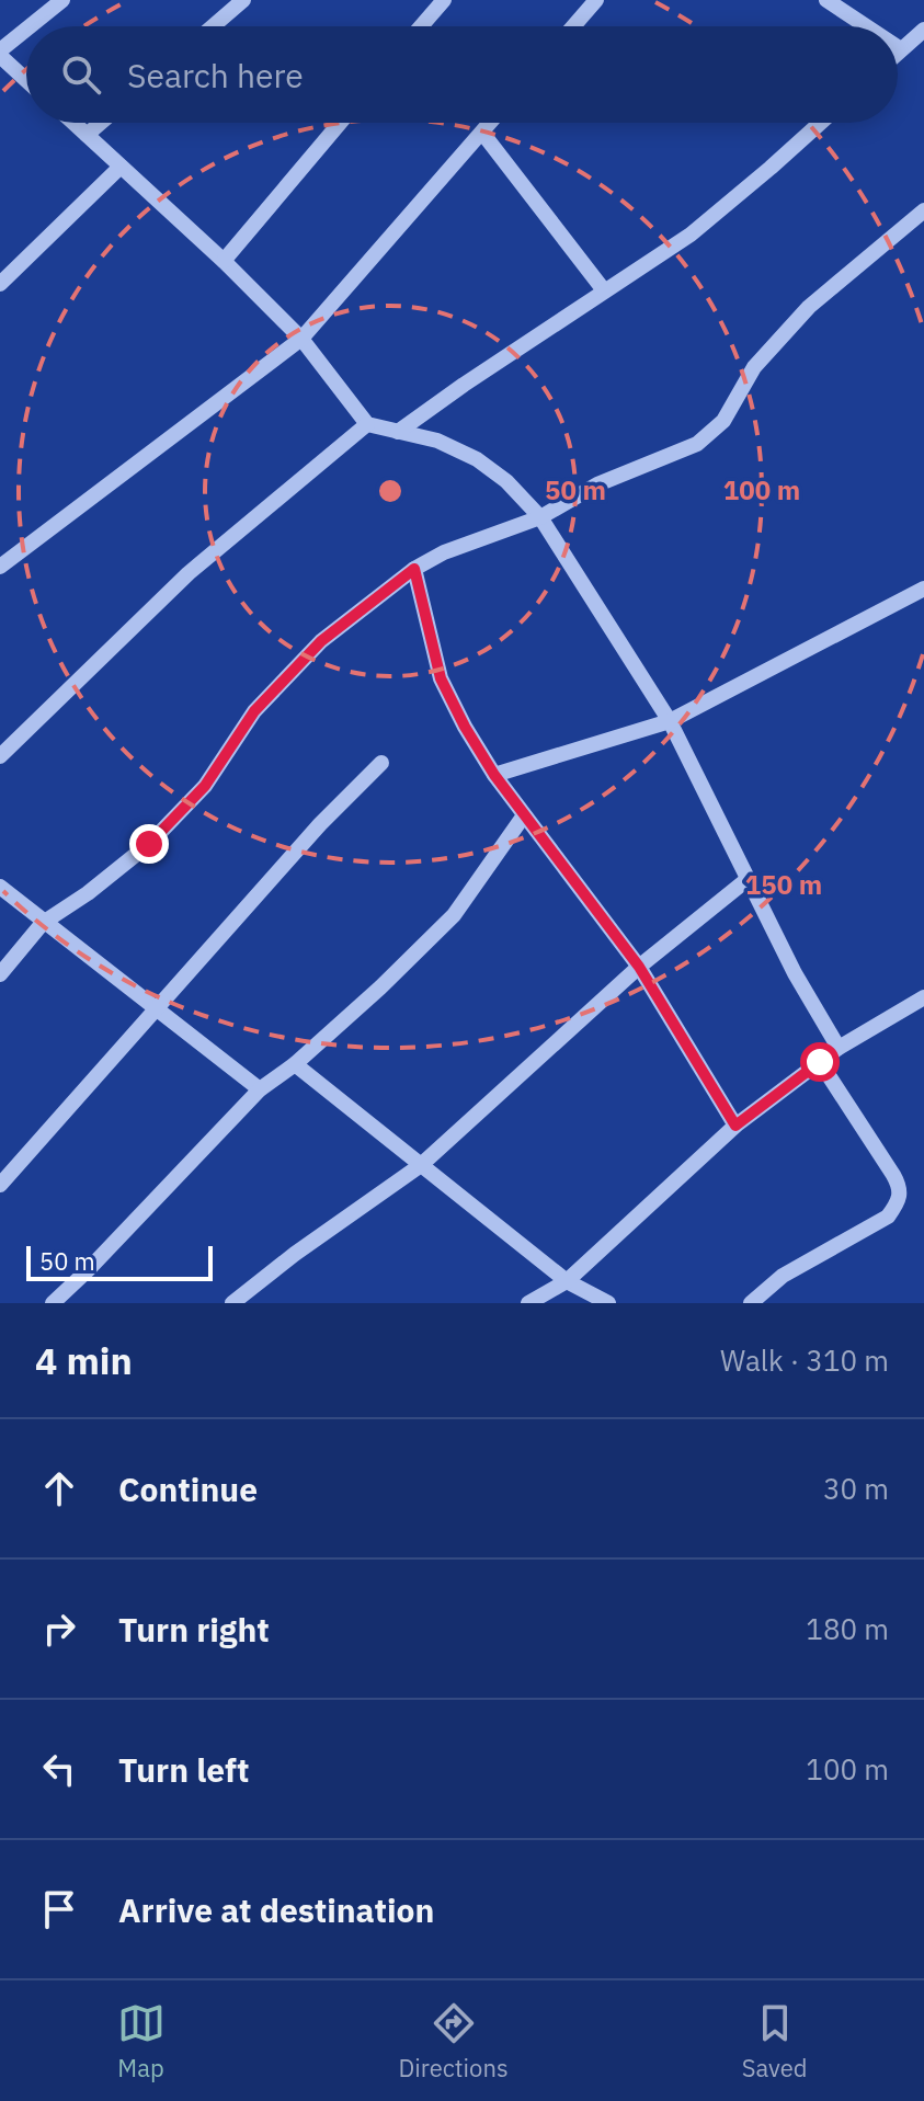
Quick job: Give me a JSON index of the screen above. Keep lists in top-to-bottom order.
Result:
{
  "scale_bar": "50 m",
  "page": {
    "search": "Search here",
    "scale": "50 m",
    "heading": ["4 min", "Walk · 310 m"],
    "list": [
      ["Continue", "30 m"],
      ["Turn right", "180 m"],
      ["Turn left", "100 m"],
      "Arrive at destination"
    ],
    "nav": ["Map", "Directions", "Saved"]
  },
  "rings": ["50 m", "100 m", "150 m"]
}
